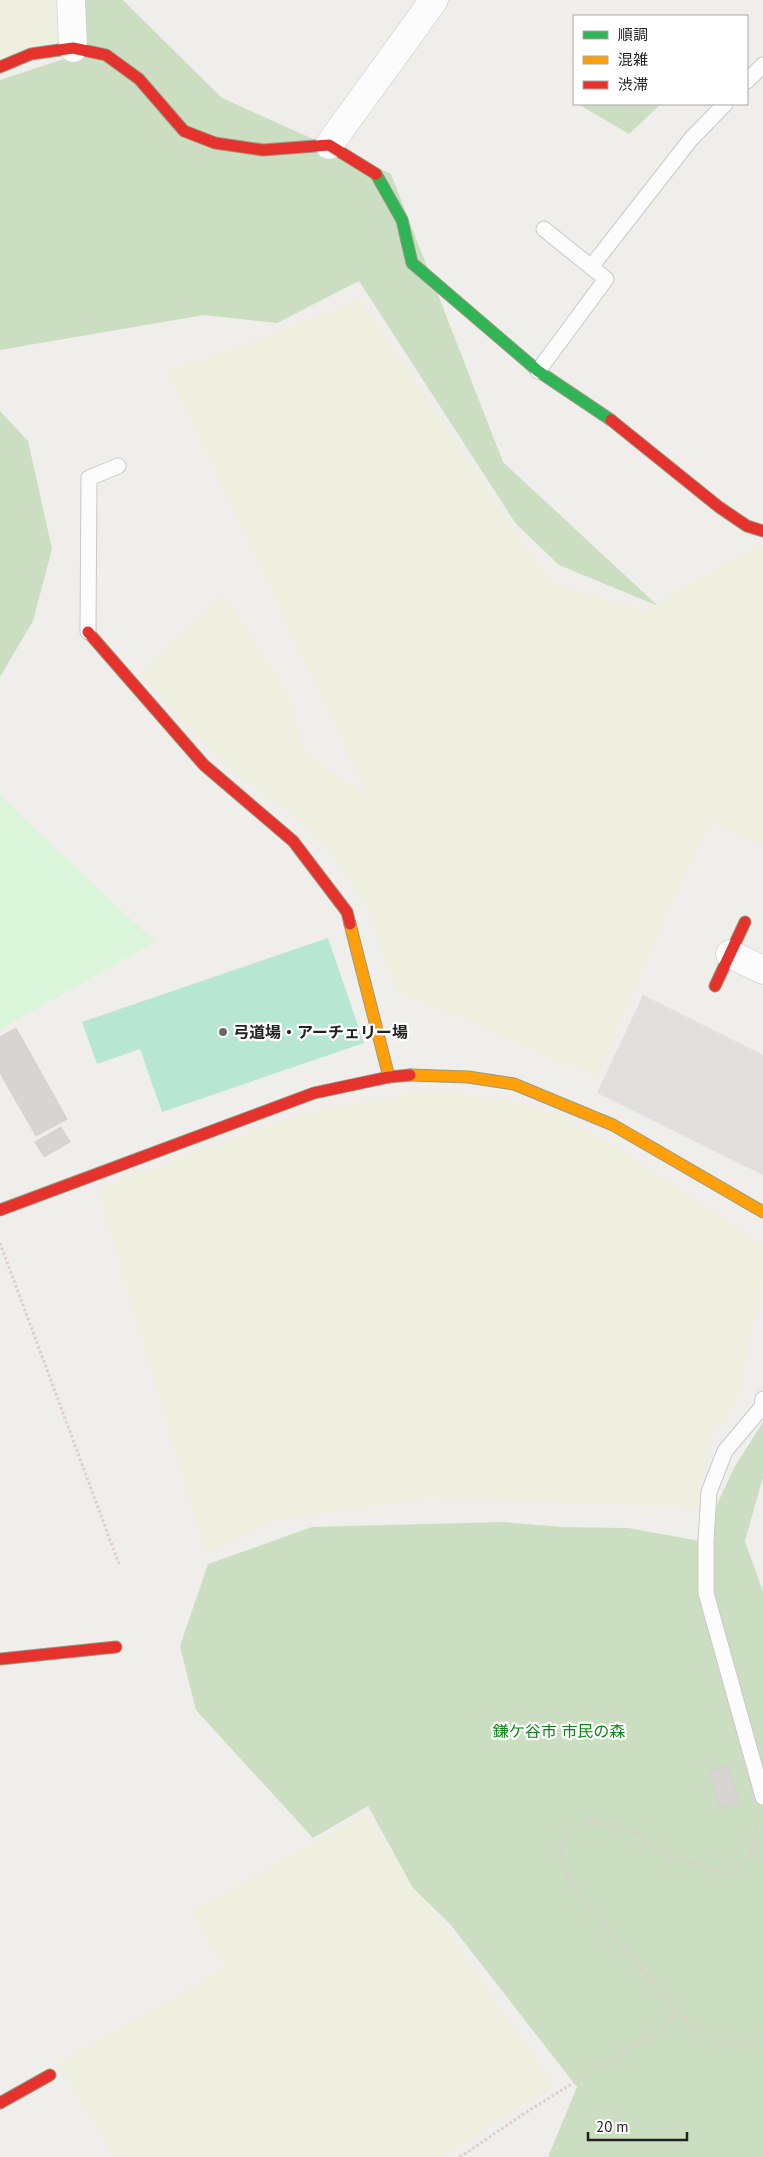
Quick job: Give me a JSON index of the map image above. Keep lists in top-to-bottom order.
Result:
{
  "parks": ["鎌ケ谷市 市民の森"],
  "places": ["弓道場・アーチェリー場"],
  "legend": ["順調", "混雑", "渋滞"],
  "scale_bar": "20 m"
}
